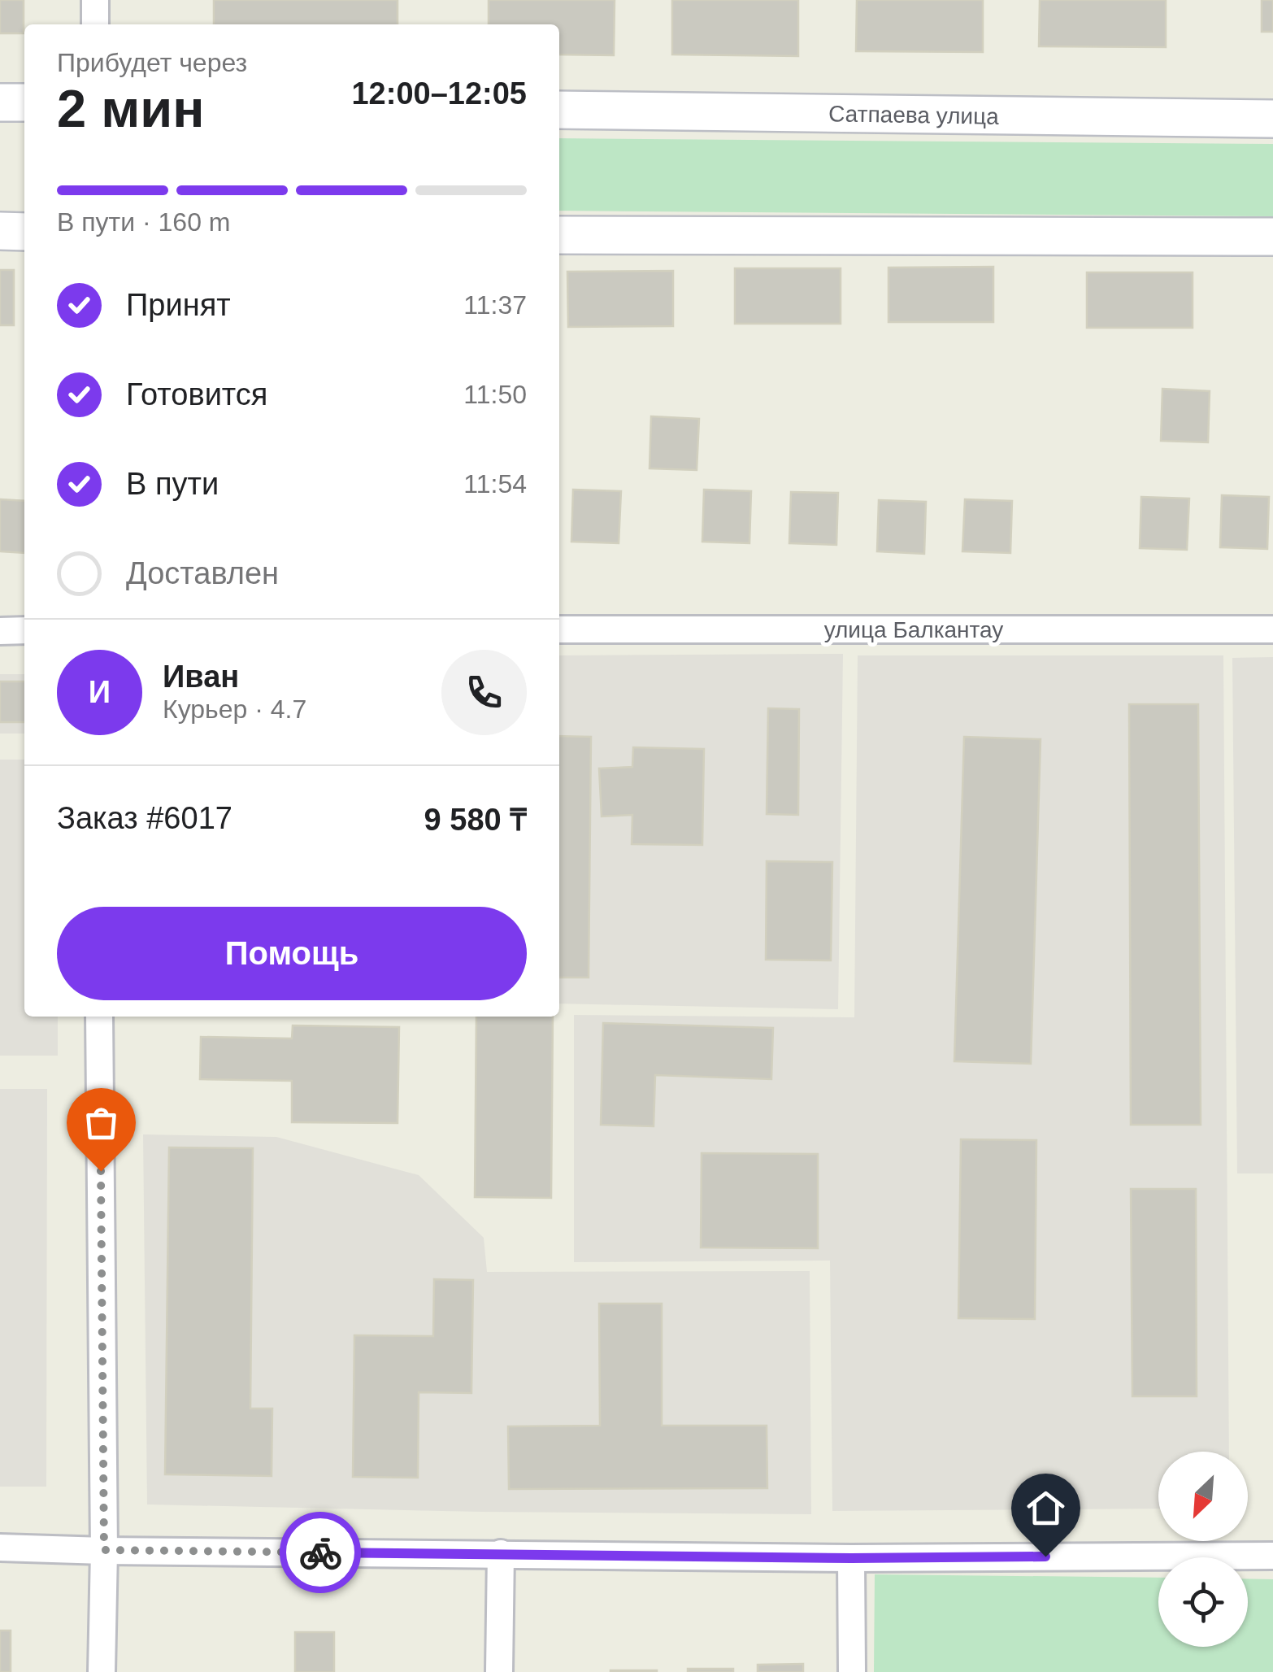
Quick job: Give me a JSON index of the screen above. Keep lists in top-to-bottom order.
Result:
{
  "streets": {
    "main road": ["Сатпаева улица"],
    "street": ["улица Балкантау"]
  },
  "north": "bottom left",
  "page": {
    "heading": ["2 мин", "Прибудет через", "12:00–12:05"],
    "panel": [
      "Иван",
      "Курьер · 4.7",
      "Заказ #6017",
      "9 580 ₸"
    ],
    "bar": "В пути · 160 m",
    "list": [
      ["Принят", "11:37"],
      ["Готовится", "11:50"],
      ["В пути", "11:54"],
      "Доставлен"
    ],
    "round": "И",
    "buttons": "Помощь"
  }
}
